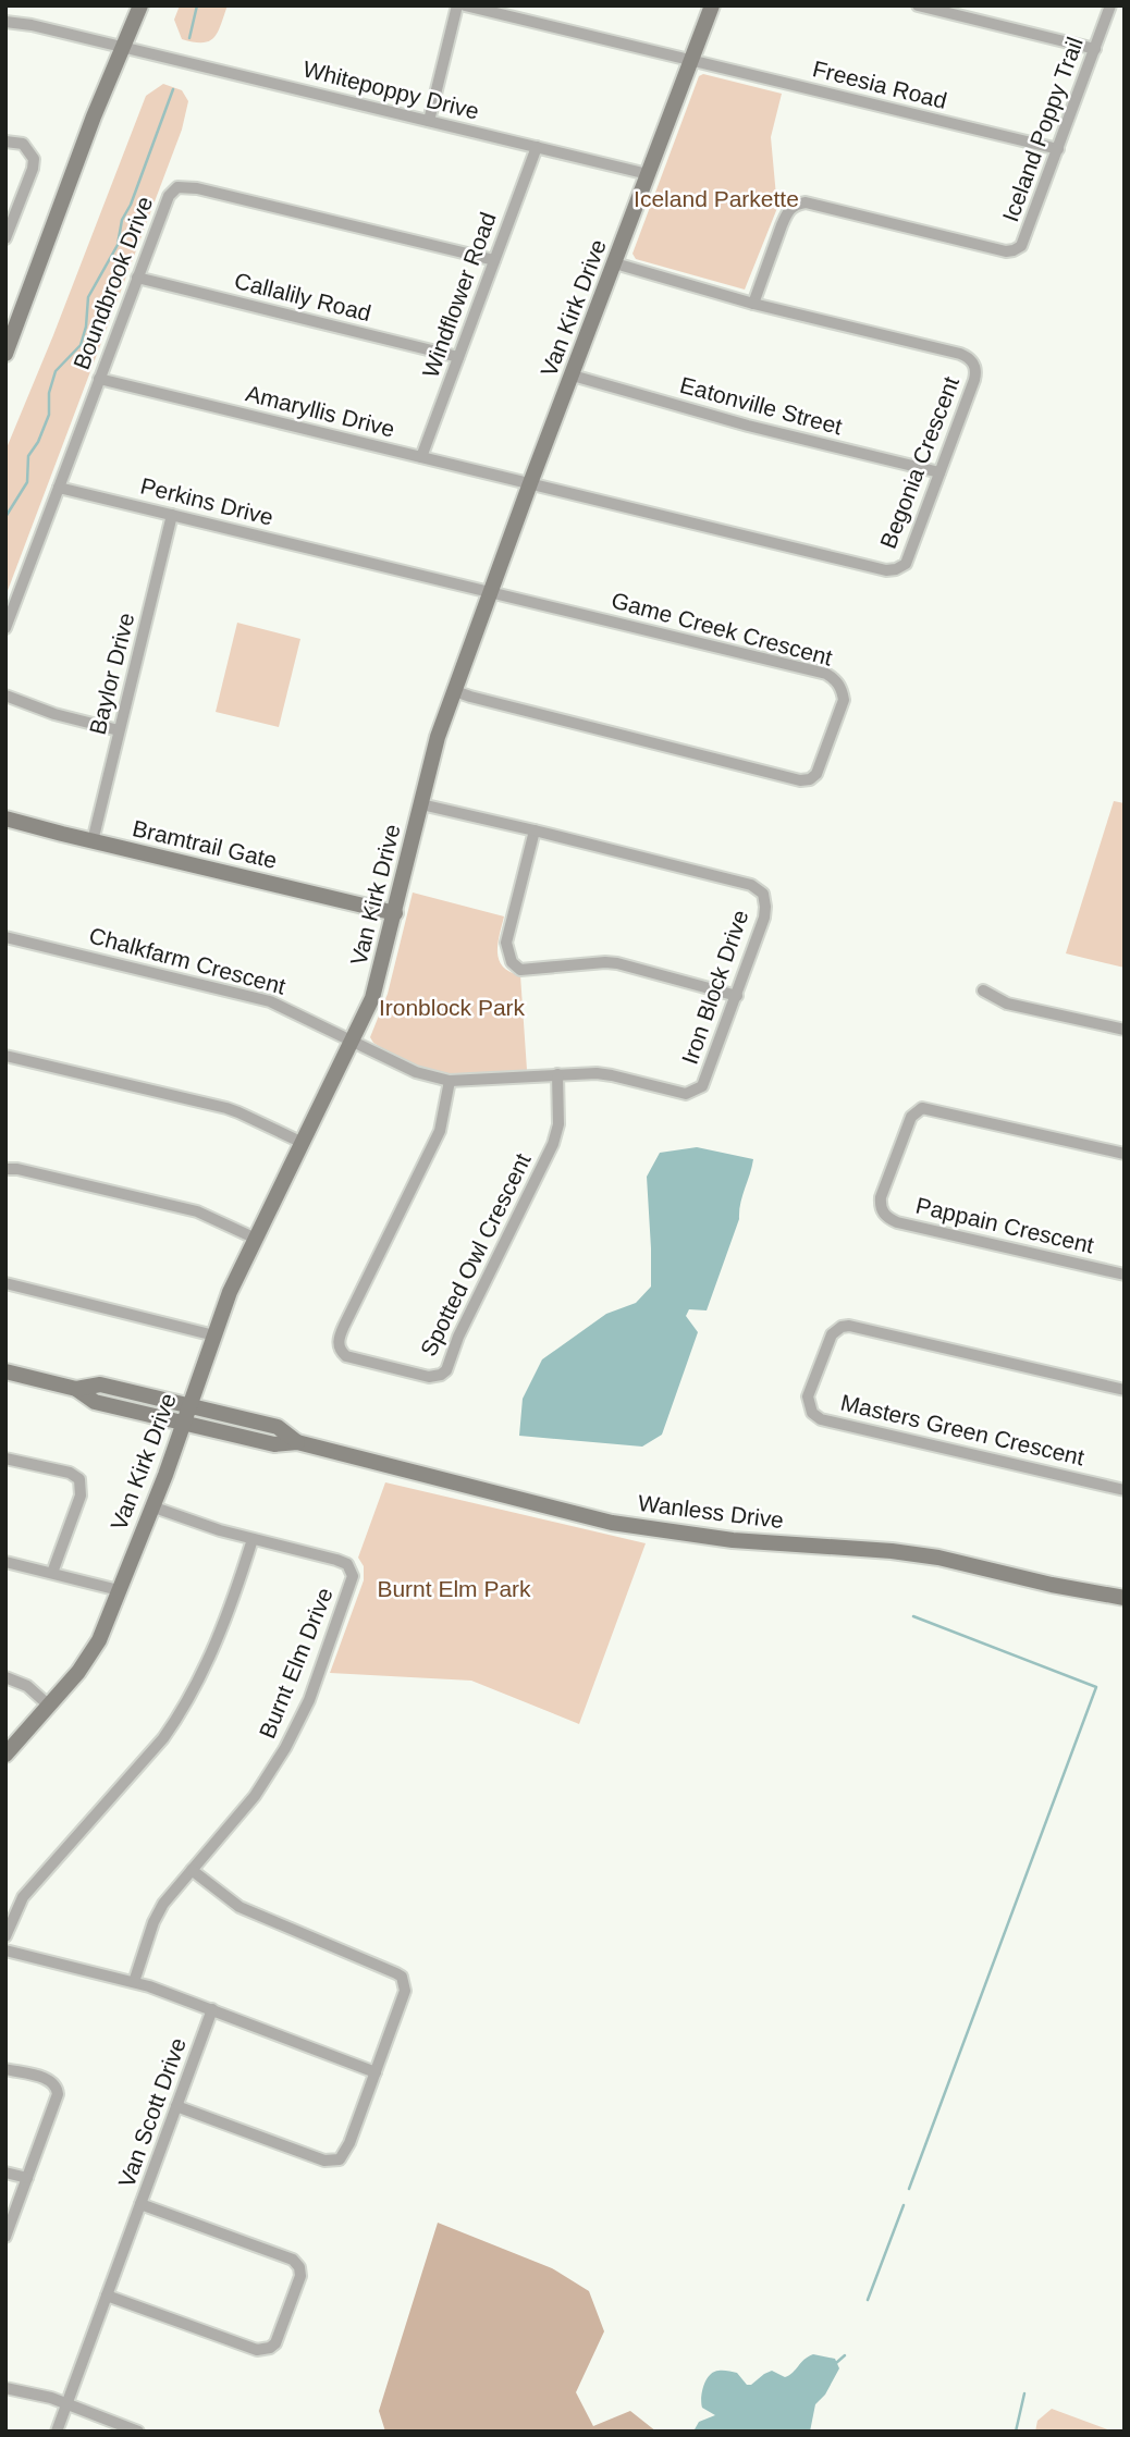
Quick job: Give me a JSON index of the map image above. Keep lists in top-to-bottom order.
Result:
{
  "streets": {
    "street": [
      "Freesia Road",
      "Whitepoppy Drive",
      "Iceland Poppy Trail",
      "Boundbrook Drive",
      "Windflower Road",
      "Callalily Road",
      "Van Kirk Drive",
      "Eatonville Street",
      "Amaryllis Drive",
      "Begonia Crescent",
      "Perkins Drive",
      "Game Creek Crescent",
      "Baylor Drive",
      "Bramtrail Gate",
      "Chalkfarm Crescent",
      "Iron Block Drive",
      "Pappain Crescent",
      "Spotted Owl Crescent",
      "Masters Green Crescent",
      "Wanless Drive",
      "Burnt Elm Drive",
      "Van Scott Drive"
    ]
  },
  "crossings": [
    ["Freesia Road", "Iceland Poppy Trail"],
    ["Freesia Road", "Van Kirk Drive"],
    ["Whitepoppy Drive", "Windflower Road"],
    ["Whitepoppy Drive", "Van Kirk Drive"],
    ["Iceland Poppy Trail", "Begonia Crescent"],
    ["Boundbrook Drive", "Windflower Road"],
    ["Boundbrook Drive", "Callalily Road"],
    ["Boundbrook Drive", "Amaryllis Drive"],
    ["Boundbrook Drive", "Perkins Drive"],
    ["Windflower Road", "Callalily Road"],
    ["Windflower Road", "Amaryllis Drive"],
    ["Van Kirk Drive", "Eatonville Street"],
    ["Van Kirk Drive", "Amaryllis Drive"],
    ["Van Kirk Drive", "Begonia Crescent"],
    ["Van Kirk Drive", "Perkins Drive"],
    ["Van Kirk Drive", "Game Creek Crescent"],
    ["Van Kirk Drive", "Bramtrail Gate"],
    ["Van Kirk Drive", "Chalkfarm Crescent"],
    ["Van Kirk Drive", "Iron Block Drive"],
    ["Van Kirk Drive", "Wanless Drive"],
    ["Van Kirk Drive", "Burnt Elm Drive"],
    ["Eatonville Street", "Begonia Crescent"],
    ["Amaryllis Drive", "Begonia Crescent"],
    ["Perkins Drive", "Game Creek Crescent"],
    ["Perkins Drive", "Baylor Drive"],
    ["Baylor Drive", "Bramtrail Gate"],
    ["Chalkfarm Crescent", "Iron Block Drive"],
    ["Iron Block Drive", "Spotted Owl Crescent"]
  ],
  "parks": ["Iceland Parkette", "Ironblock Park", "Burnt Elm Park"]
}
